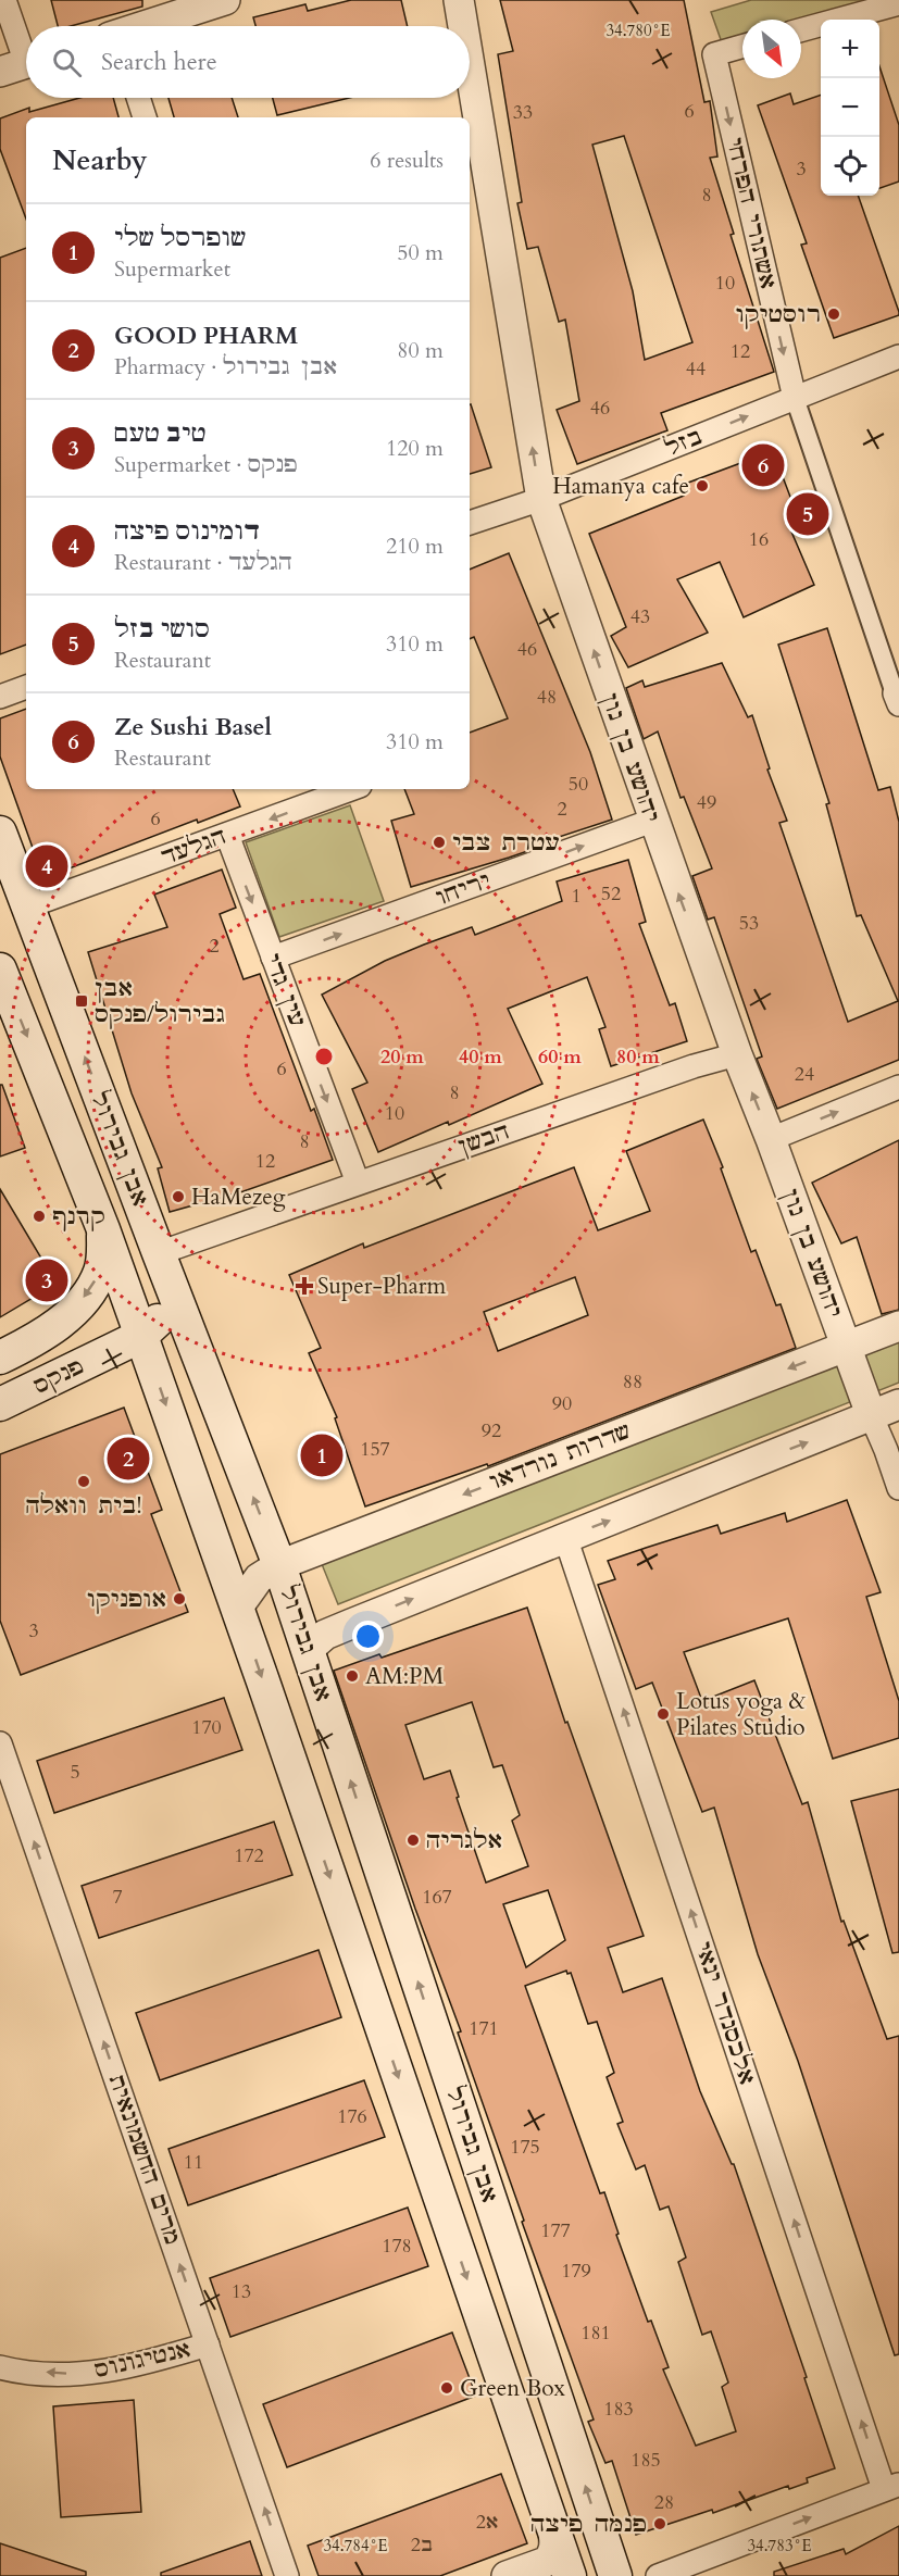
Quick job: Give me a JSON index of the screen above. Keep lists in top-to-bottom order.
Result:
{
  "streets": {
    "main road": ["אבן גבירול", "פנקס"],
    "street": [
      "אשתורי הפרחי",
      "בזל",
      "יהושע בן נון",
      "הגלעד",
      "יריחו",
      "עין גדי",
      "הבשן",
      "שדרות נורדאו",
      "אלכסנדר ינאי",
      "מרים החשמונאית",
      "אנטיגונוס"
    ]
  },
  "crossings": [
    ["אשתורי הפרחי", "בזל"],
    ["בזל", "יהושע בן נון"],
    ["יהושע בן נון", "יריחו"],
    ["יהושע בן נון", "הבשן"],
    ["יהושע בן נון", "שדרות נורדאו"],
    ["הגלעד", "עין גדי"],
    ["הגלעד", "אבן גבירול"],
    ["יריחו", "עין גדי"],
    ["עין גדי", "הבשן"],
    ["הבשן", "אבן גבירול"],
    ["הבשן", "פנקס"],
    ["אבן גבירול", "פנקס"],
    ["אבן גבירול", "שדרות נורדאו"],
    ["מרים החשמונאית", "אנטיגונוס"]
  ],
  "one_way": [
    "אשתורי הפרחי",
    "בזל",
    "יהושע בן נון",
    "הגלעד",
    "יריחו",
    "עין גדי",
    "אלכסנדר ינאי",
    "מרים החשמונאית",
    "אנטיגונוס"
  ],
  "places": {
    "other": [
      "רוסטיקו",
      "Hamanya cafe",
      "עטרת צבי",
      "HaMezeg",
      "קרנף",
      "בית וואלה!",
      "אופניקו",
      "AM:PM",
      "Lotus yoga & Pilates Studio",
      "אלגריה",
      "Green Box",
      "פנמה פיצה"
    ],
    "transit": ["אבן גבירול/פנקס"],
    "health": ["Super-Pharm"]
  },
  "house_numbers": [
    "6",
    "33",
    "3",
    "8",
    "10",
    "12",
    "44",
    "46",
    "16",
    "43",
    "46",
    "48",
    "50",
    "49",
    "2",
    "6",
    "52",
    "1",
    "53",
    "2",
    "6",
    "24",
    "8",
    "10",
    "8",
    "12",
    "88",
    "90",
    "92",
    "157",
    "3",
    "170",
    "5",
    "172",
    "7",
    "167",
    "171",
    "176",
    "175",
    "11",
    "177",
    "178",
    "179",
    "13",
    "181",
    "183",
    "185",
    "28",
    "2א",
    "2ב"
  ],
  "north": "bottom right",
  "page": {
    "map_buttons": ["+", "−"],
    "search": "Search here",
    "heading": ["Nearby", "6 results"],
    "list": [
      {
        "mark": "1",
        "name": "שופרסל שלי",
        "note": "Supermarket",
        "value": "50 m"
      },
      {
        "mark": "2",
        "name": "GOOD PHARM",
        "note": "Pharmacy · אבן גבירול",
        "value": "80 m"
      },
      {
        "mark": "3",
        "name": "טיב טעם",
        "note": "Supermarket · פנקס",
        "value": "120 m"
      },
      {
        "mark": "4",
        "name": "דומינוס פיצה",
        "note": "Restaurant · הגלעד",
        "value": "210 m"
      },
      {
        "mark": "5",
        "name": "סושי בזל",
        "note": "Restaurant",
        "value": "310 m"
      },
      {
        "mark": "6",
        "name": "Ze Sushi Basel",
        "note": "Restaurant",
        "value": "310 m"
      }
    ],
    "pins": [
      "6",
      "5",
      "4",
      "3",
      "1",
      "2"
    ]
  },
  "coordinates": ["34.780°E", "34.784°E", "34.783°E"],
  "rings": [
    "20 m",
    "40 m",
    "60 m",
    "80 m"
  ]
}
